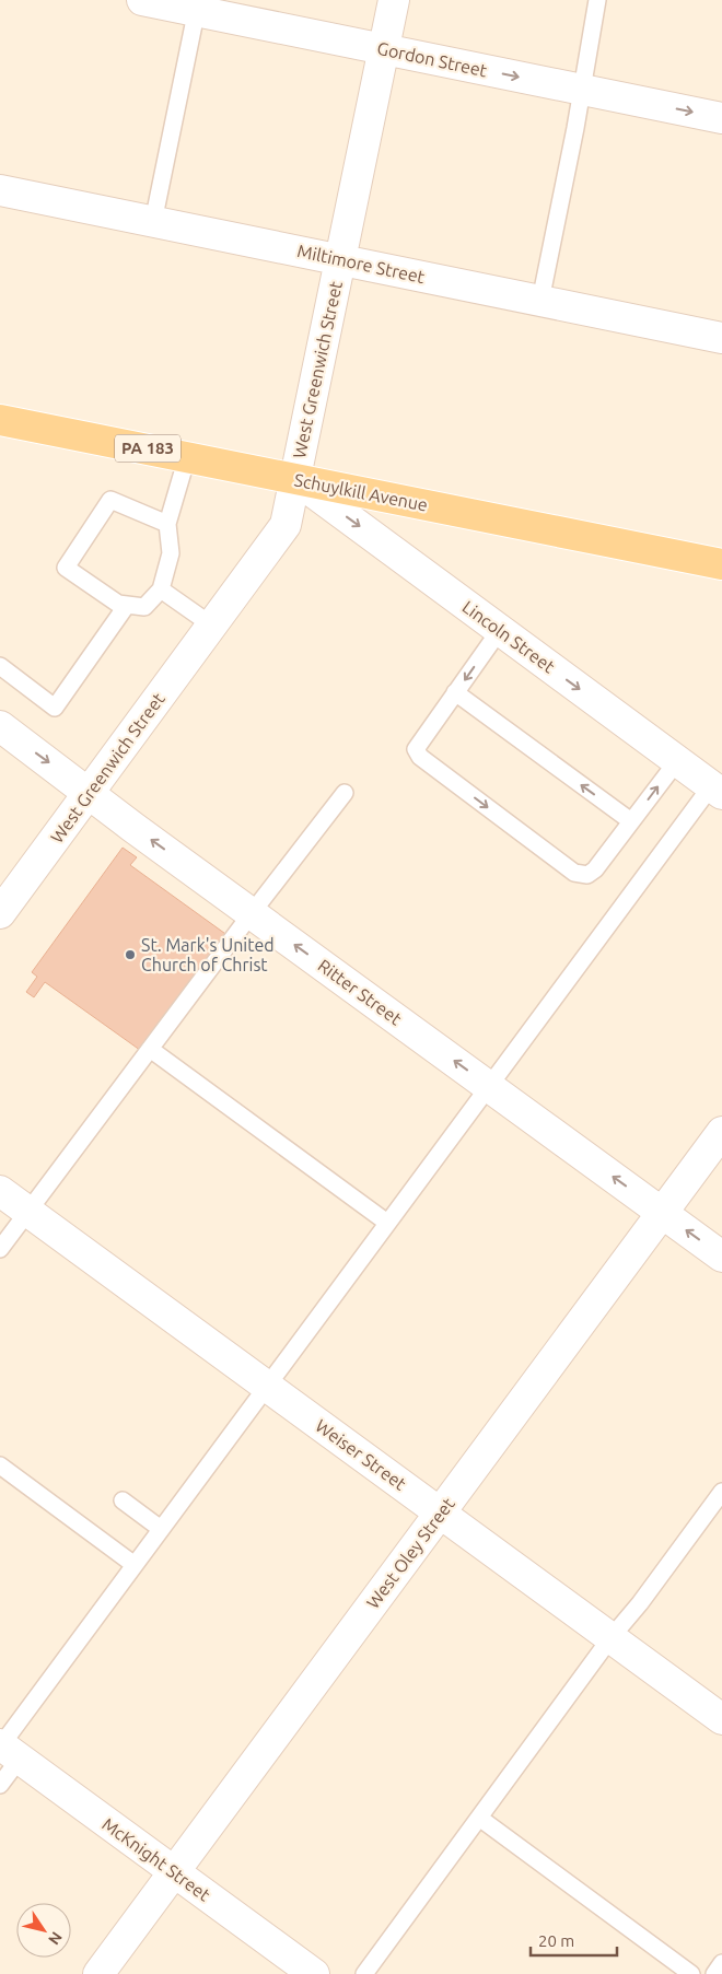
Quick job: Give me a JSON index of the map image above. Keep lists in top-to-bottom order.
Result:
{
  "streets": {
    "main road": ["PA 183", "Schuylkill Avenue"],
    "street": [
      "Gordon Street",
      "Miltimore Street",
      "West Greenwich Street",
      "Lincoln Street",
      "Ritter Street",
      "Weiser Street",
      "West Oley Street",
      "McKnight Street"
    ]
  },
  "crossings": [
    ["Gordon Street", "West Greenwich Street"],
    ["Miltimore Street", "West Greenwich Street"],
    ["West Greenwich Street", "Schuylkill Avenue"],
    ["West Greenwich Street", "Lincoln Street"],
    ["West Greenwich Street", "Ritter Street"],
    ["Schuylkill Avenue", "Lincoln Street"],
    ["Ritter Street", "West Oley Street"],
    ["Weiser Street", "West Oley Street"],
    ["West Oley Street", "McKnight Street"]
  ],
  "one_way": ["Gordon Street", "Lincoln Street"],
  "places": ["St. Mark's United Church of Christ"],
  "scale_bar": "20 m",
  "north": "bottom right"
}
